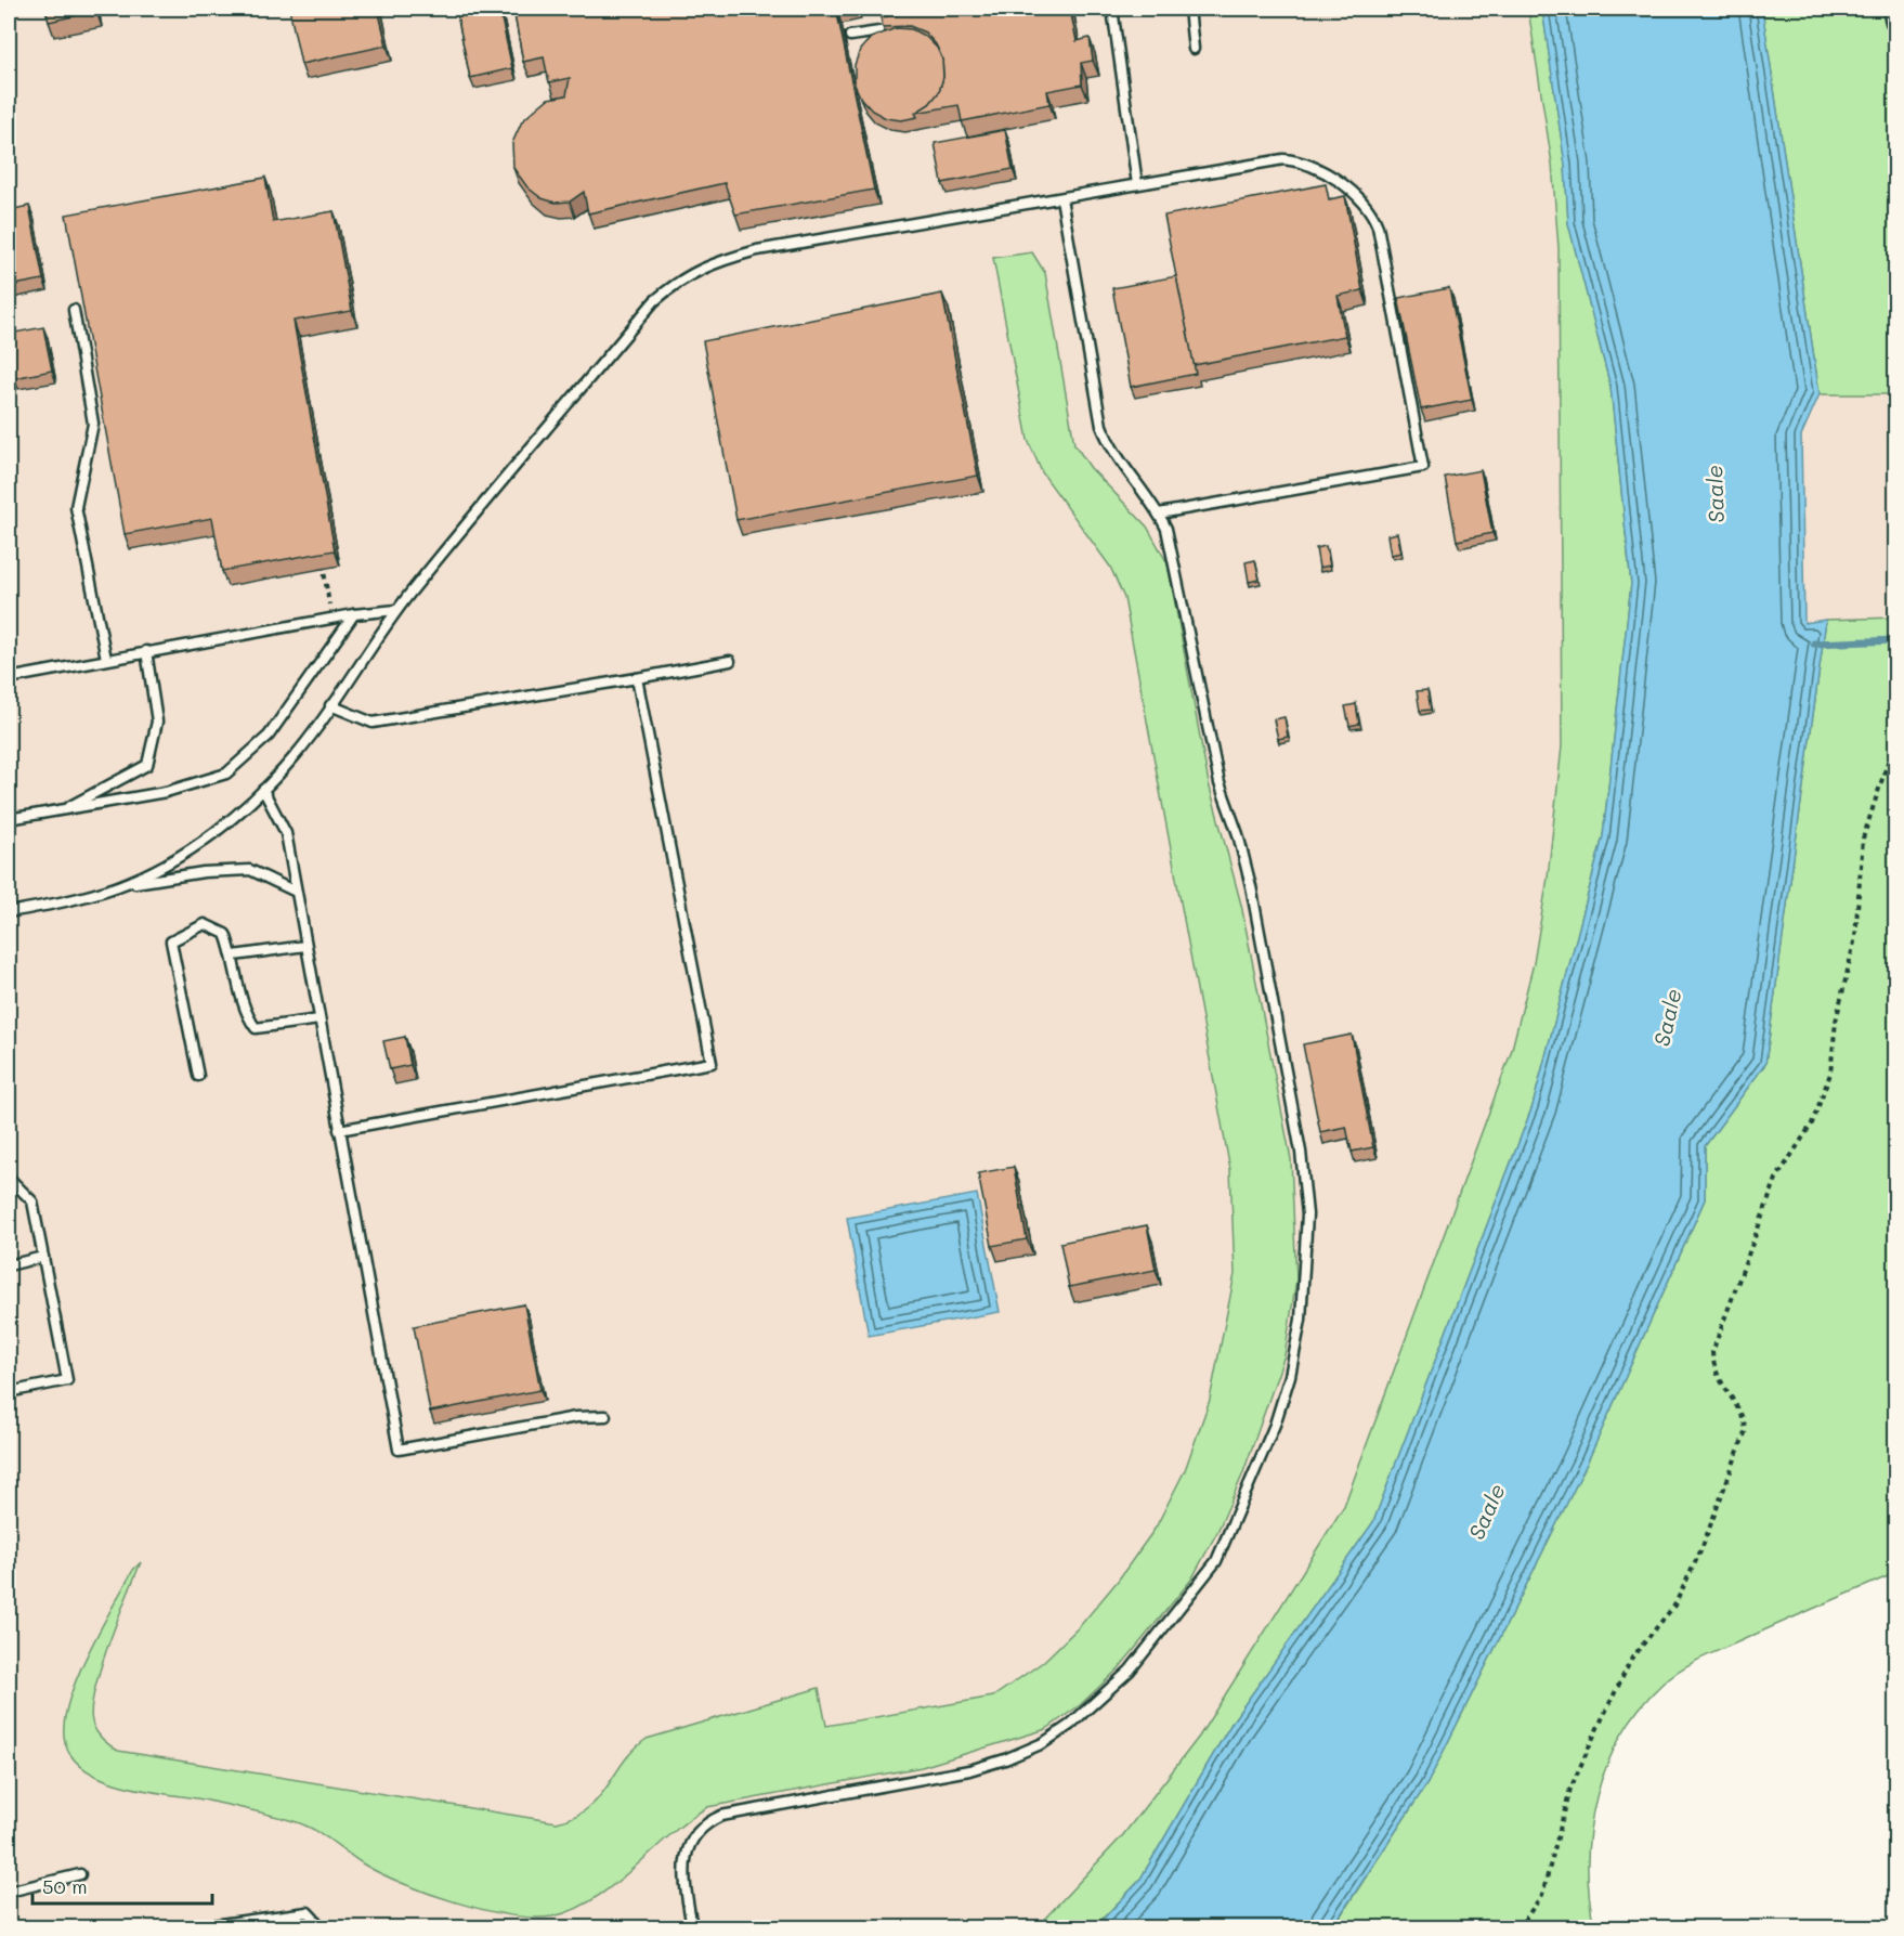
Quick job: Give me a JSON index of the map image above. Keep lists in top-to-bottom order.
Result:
{
  "water": ["Saale"],
  "scale_bar": "50 m"
}
